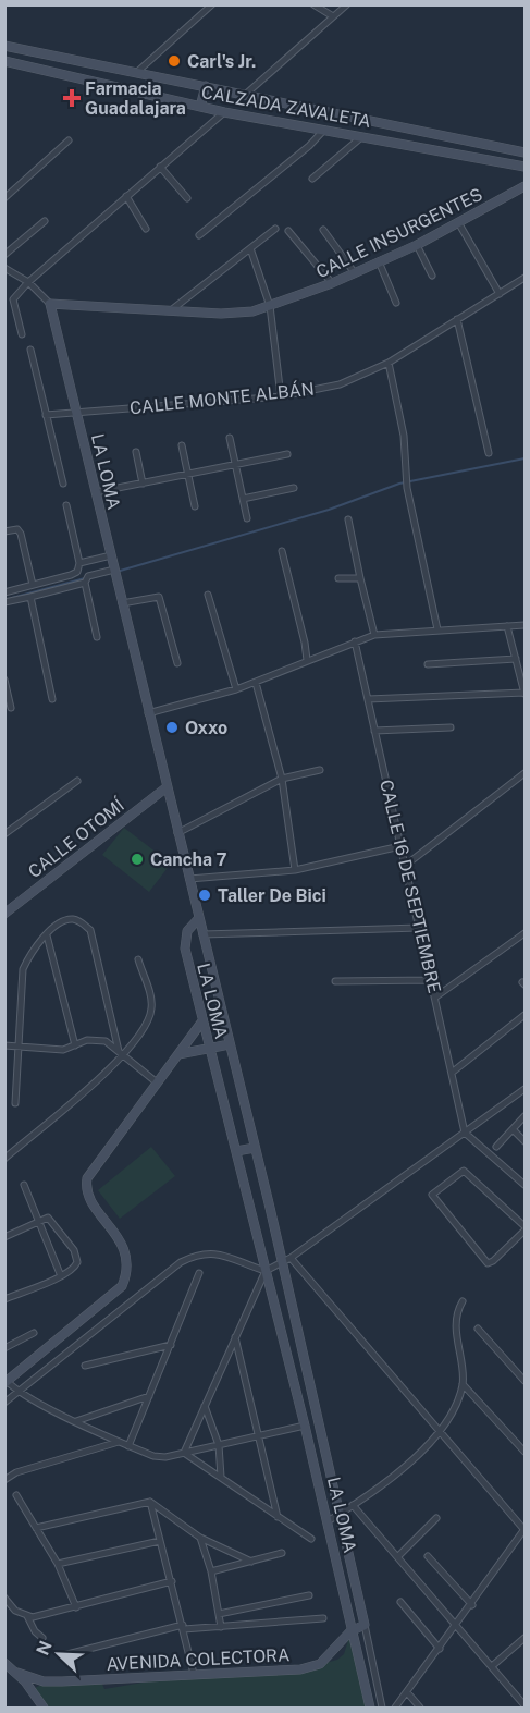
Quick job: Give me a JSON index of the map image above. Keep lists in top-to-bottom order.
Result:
{
  "streets": {
    "street": [
      "CALZADA ZAVALETA",
      "CALLE INSURGENTES",
      "CALLE MONTE ALBÁN",
      "LA LOMA",
      "CALLE OTOMÍ",
      "CALLE 16 DE SEPTIEMBRE",
      "AVENIDA COLECTORA"
    ]
  },
  "crossings": [
    ["CALLE INSURGENTES", "LA LOMA"],
    ["CALLE MONTE ALBÁN", "LA LOMA"],
    ["LA LOMA", "CALLE OTOMÍ"],
    ["LA LOMA", "AVENIDA COLECTORA"]
  ],
  "places": {
    "other": [
      "Carl's Jr.",
      "Oxxo",
      "Cancha 7",
      "Taller De Bici"
    ],
    "health": ["Farmacia Guadalajara"]
  },
  "north": "top left"
}
